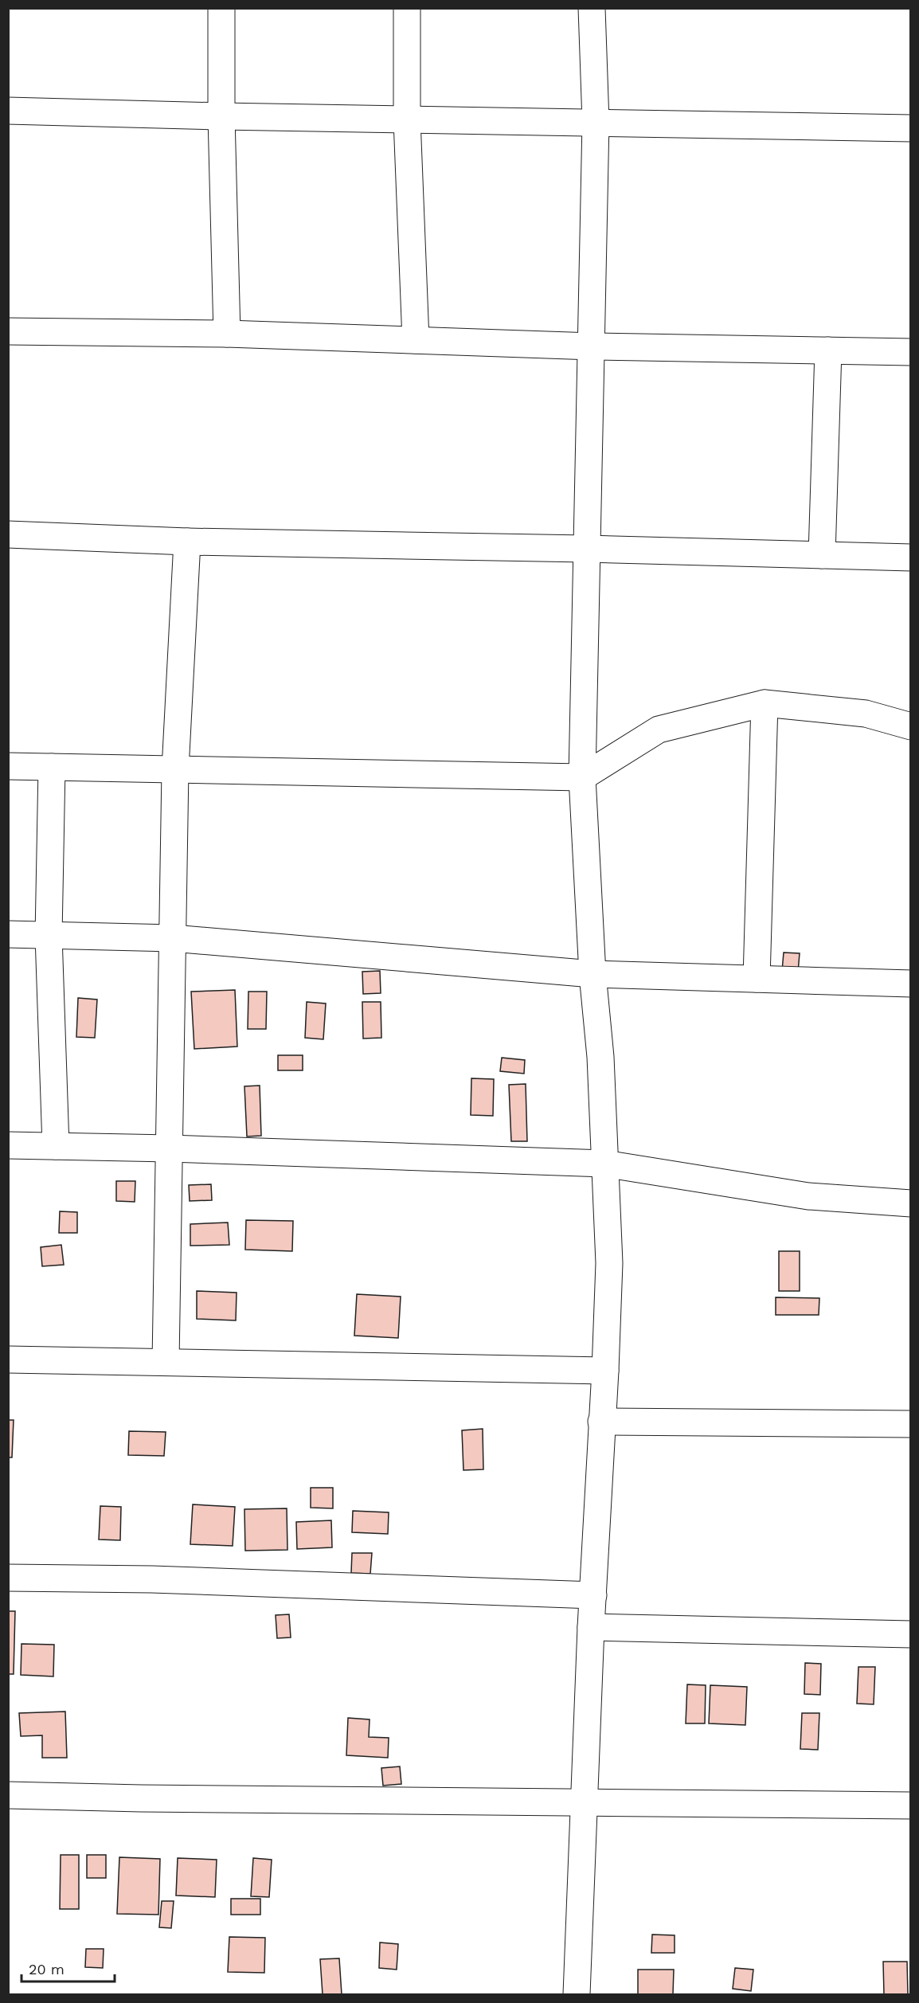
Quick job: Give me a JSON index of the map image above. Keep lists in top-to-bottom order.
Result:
{
  "scale_bar": "20 m"
}
